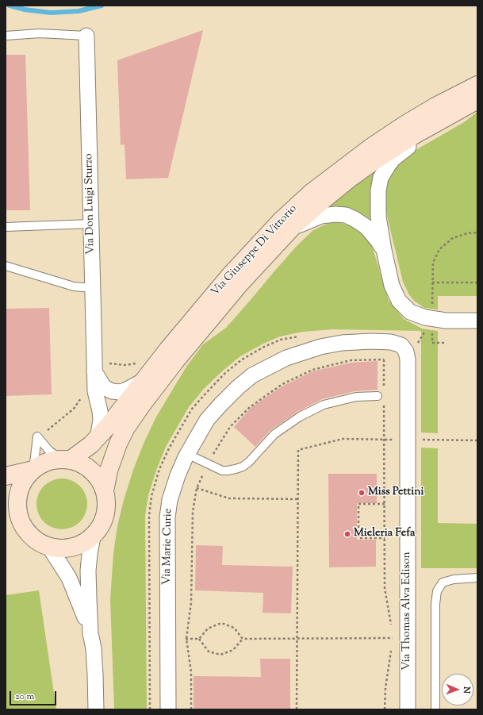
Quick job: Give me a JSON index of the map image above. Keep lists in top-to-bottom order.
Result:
{
  "streets": {
    "street": [
      "Via Don Luigi Sturzo",
      "Via Giuseppe Di Vittorio",
      "Via Marie Curie",
      "Via Thomas Alva Edison"
    ]
  },
  "crossings": [
    ["Via Don Luigi Sturzo", "Via Giuseppe Di Vittorio"],
    ["Via Marie Curie", "Via Thomas Alva Edison"]
  ],
  "places": ["Miss Pettini", "Mieleria Fefa"],
  "scale_bar": "20 m",
  "north": "right"
}
